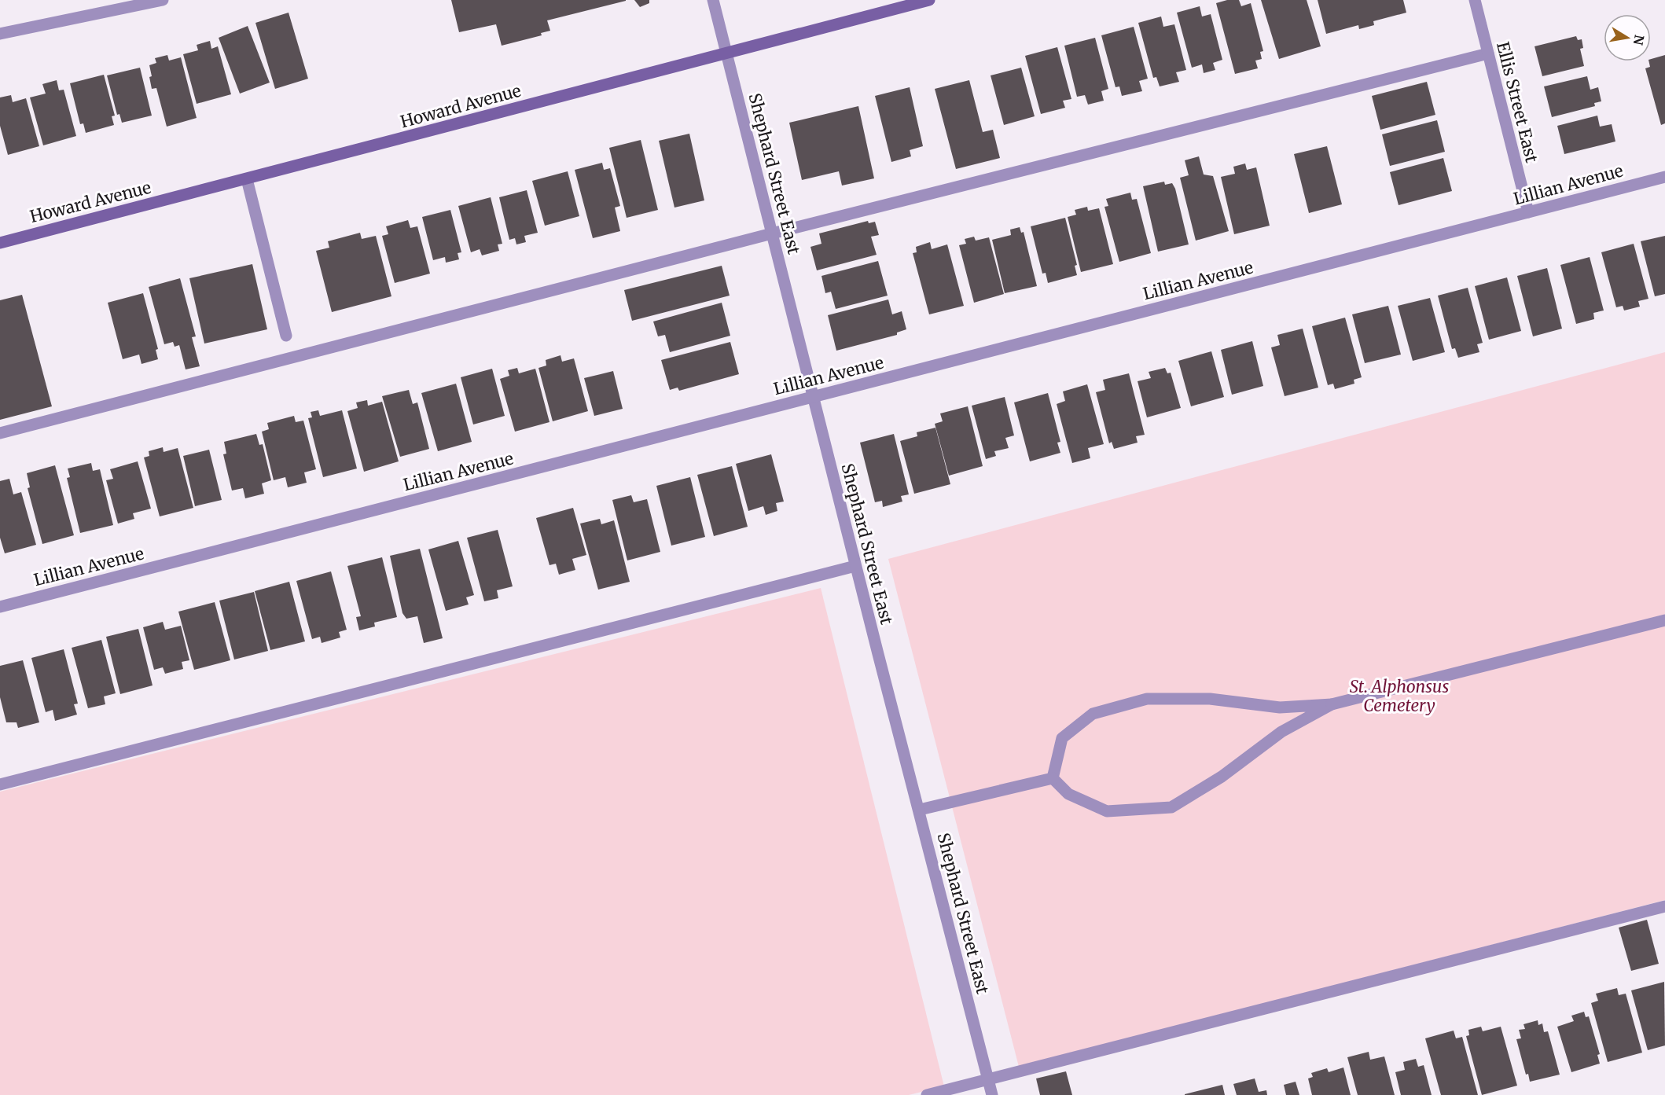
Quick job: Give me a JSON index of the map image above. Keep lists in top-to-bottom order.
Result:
{
  "streets": {
    "main road": ["Howard Avenue"],
    "street": ["Ellis Street East", "Shephard Street East", "Lillian Avenue"]
  },
  "crossings": [
    ["Ellis Street East", "Lillian Avenue"],
    ["Howard Avenue", "Shephard Street East"],
    ["Shephard Street East", "Lillian Avenue"]
  ],
  "parks": ["St. Alphonsus Cemetery"],
  "north": "right"
}
